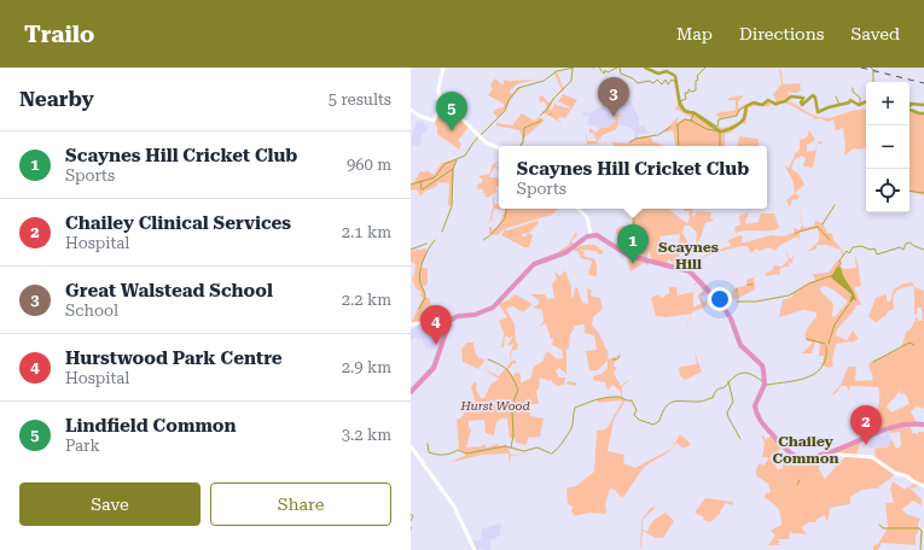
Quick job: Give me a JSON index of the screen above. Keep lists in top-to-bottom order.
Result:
{
  "districts": ["Scaynes Hill", "Chailey Common"],
  "parks": ["Hurst Wood"],
  "page": {
    "header": "Trailo",
    "nav": ["Map", "Directions", "Saved"],
    "heading": ["Nearby", "5 results"],
    "pins": [
      "3",
      "5",
      "1",
      "4",
      "2"
    ],
    "map_buttons": ["+", "−"],
    "list": [
      {
        "mark": "1",
        "name": "Scaynes Hill Cricket Club",
        "note": "Sports",
        "value": "960 m"
      },
      {
        "mark": "2",
        "name": "Chailey Clinical Services",
        "note": "Hospital",
        "value": "2.1 km"
      },
      {
        "mark": "3",
        "name": "Great Walstead School",
        "note": "School",
        "value": "2.2 km"
      },
      {
        "mark": "4",
        "name": "Hurstwood Park Centre",
        "note": "Hospital",
        "value": "2.9 km"
      },
      {
        "mark": "5",
        "name": "Lindfield Common",
        "note": "Park",
        "value": "3.2 km"
      }
    ],
    "popup": ["Scaynes Hill Cricket Club", "Sports"],
    "buttons": ["Save", "Share"]
  }
}
